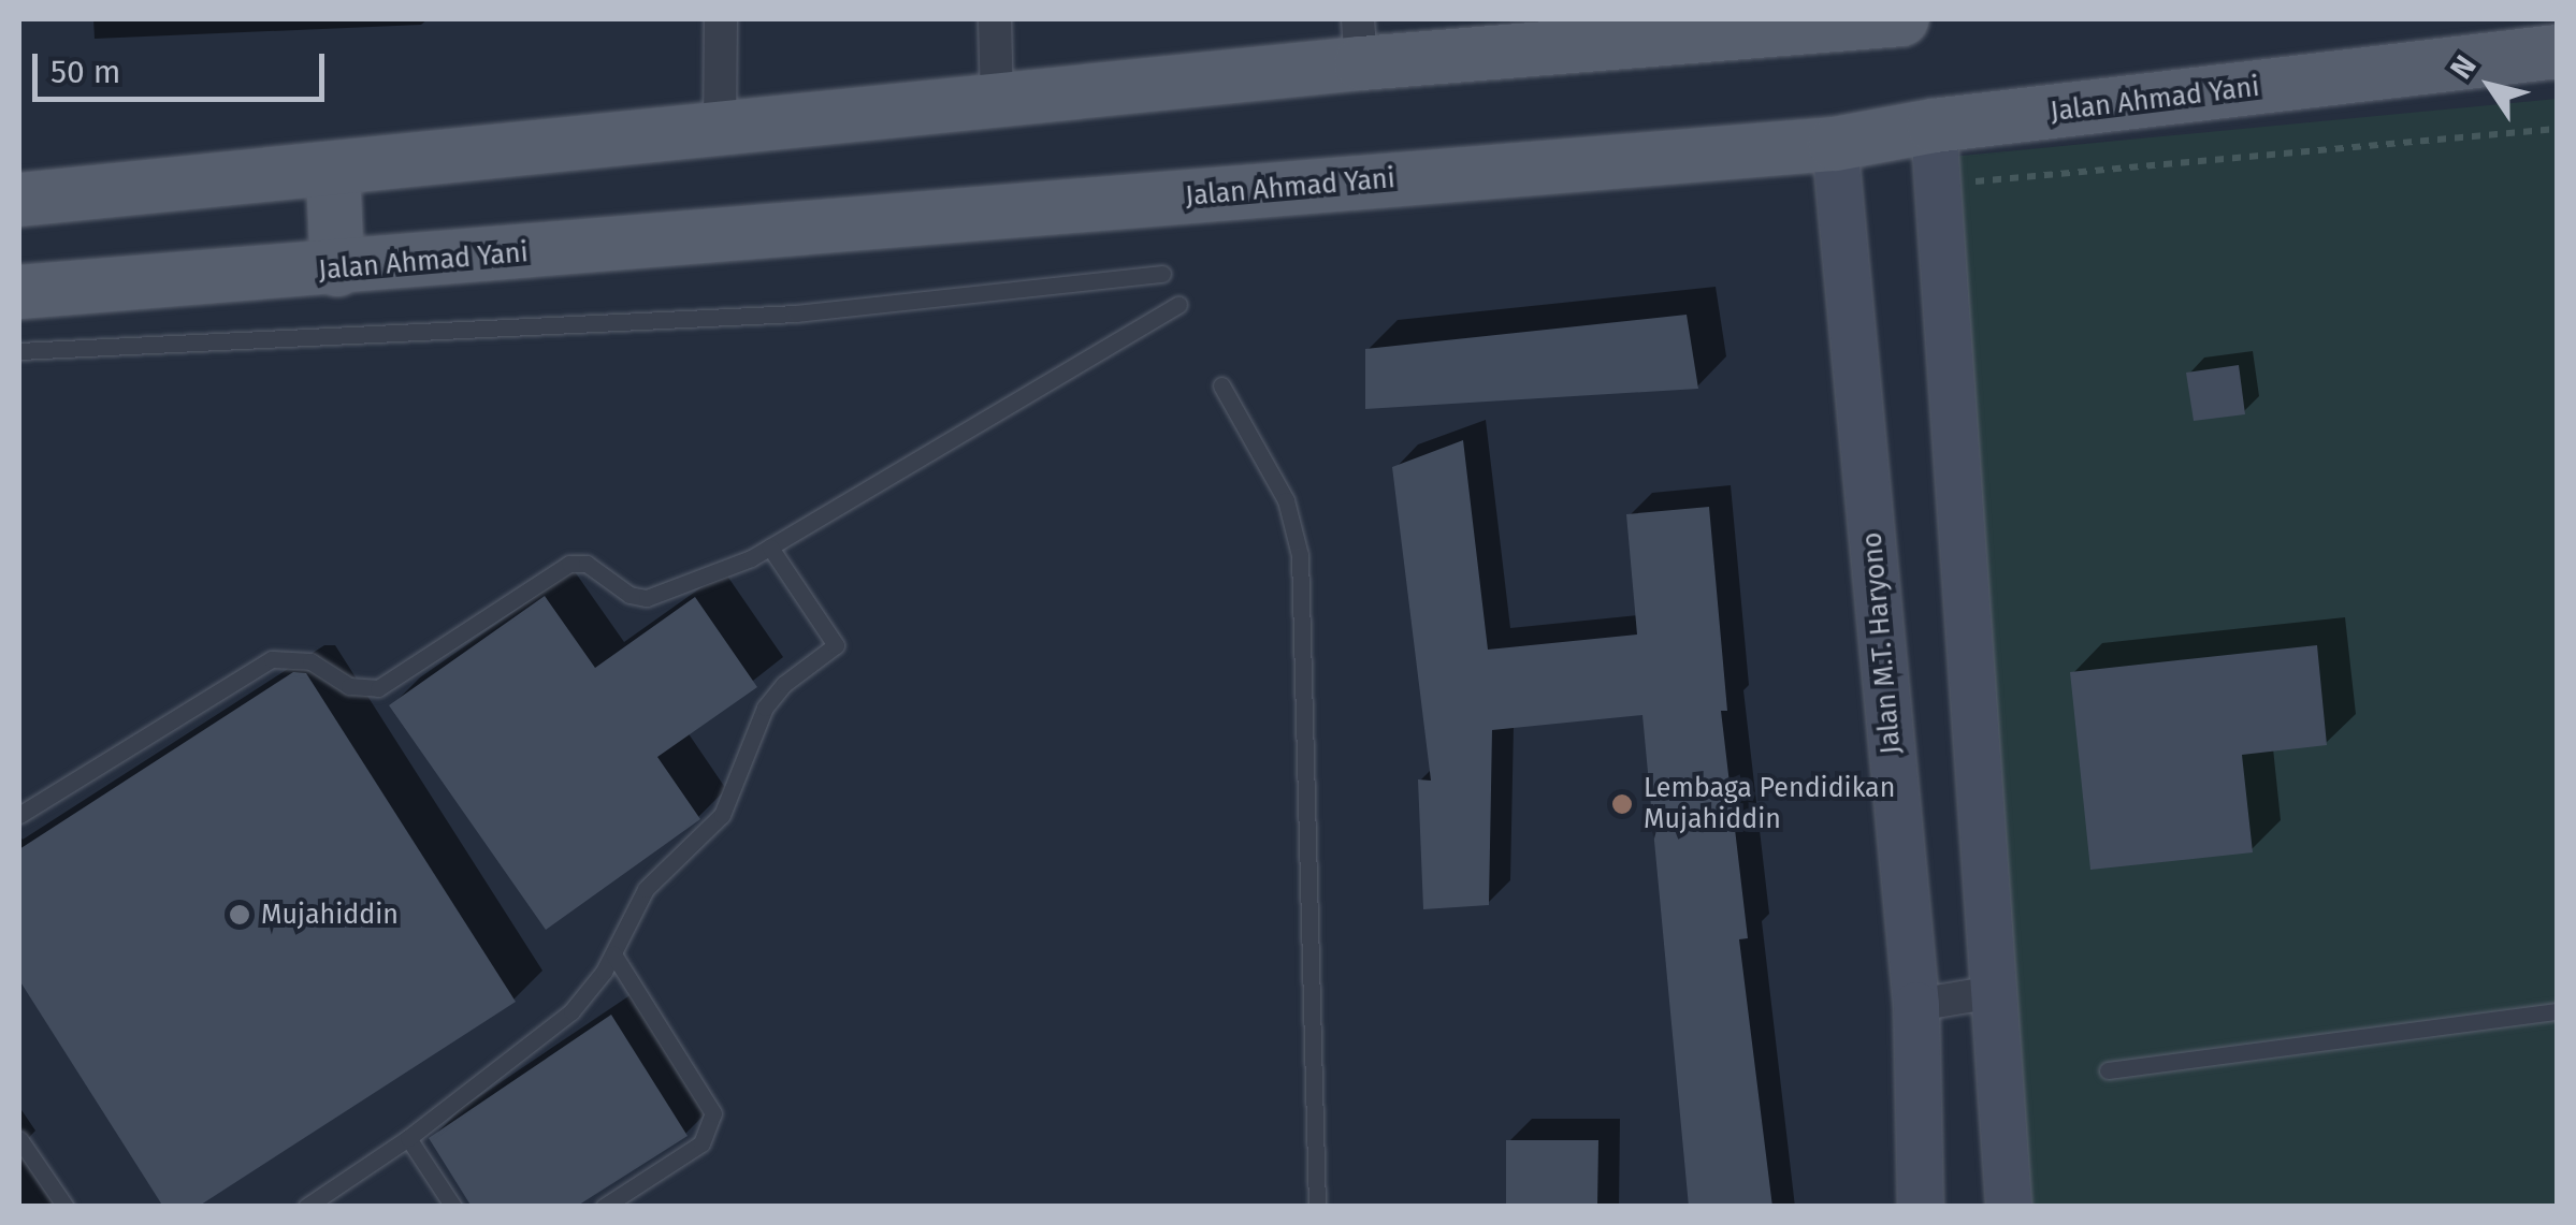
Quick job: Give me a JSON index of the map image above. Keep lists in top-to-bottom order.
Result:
{
  "streets": {
    "main road": ["Jalan Ahmad Yani"],
    "street": ["Jalan M.T. Haryono"]
  },
  "crossings": [
    ["Jalan Ahmad Yani", "Jalan M.T. Haryono"]
  ],
  "places": ["Lembaga Pendidikan Mujahiddin", "Mujahiddin"],
  "scale_bar": "50 m",
  "north": "top left"
}
